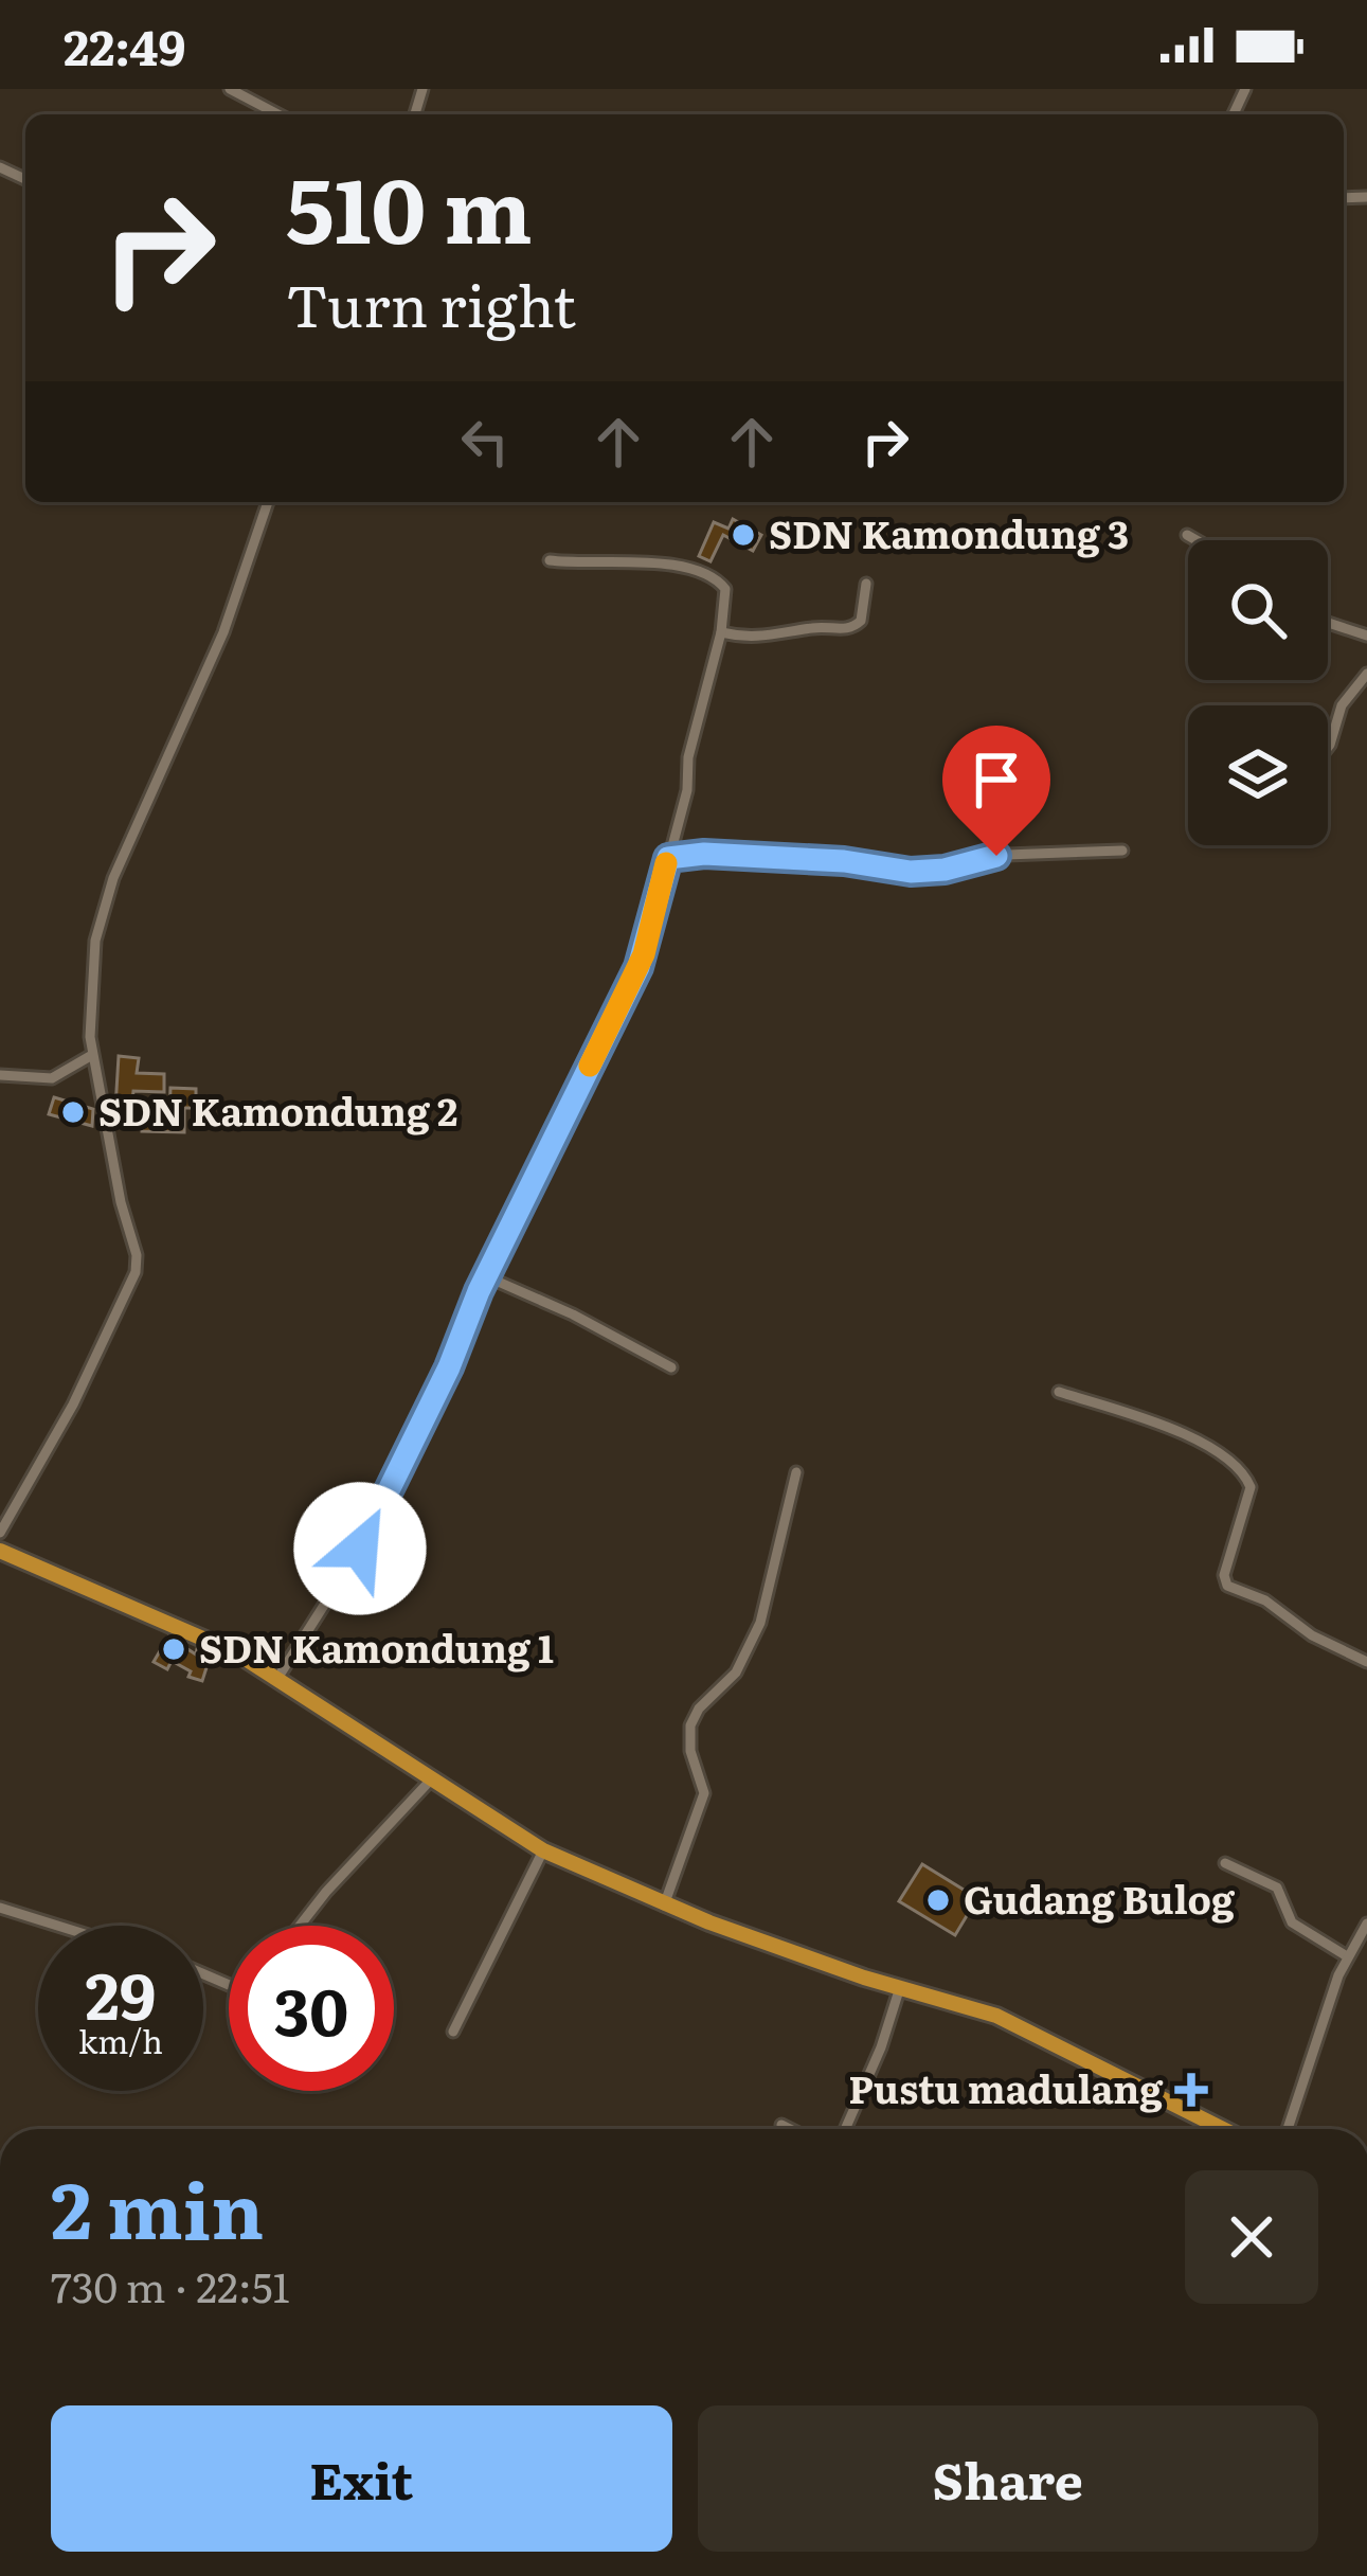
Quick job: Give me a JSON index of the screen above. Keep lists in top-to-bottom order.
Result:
{
  "places": {
    "other": [
      "SDN Kamondung 3",
      "SDN Kamondung 2",
      "SDN Kamondung 1",
      "Gudang Bulog"
    ],
    "health": ["Pustu madulang"]
  },
  "page": {
    "status": "22:49",
    "turn": ["510 m", "Turn right"],
    "speed": "29 km/h",
    "limit": "30",
    "heading": ["2 min", "730 m · 22:51"],
    "buttons": ["Exit", "Share"]
  }
}
